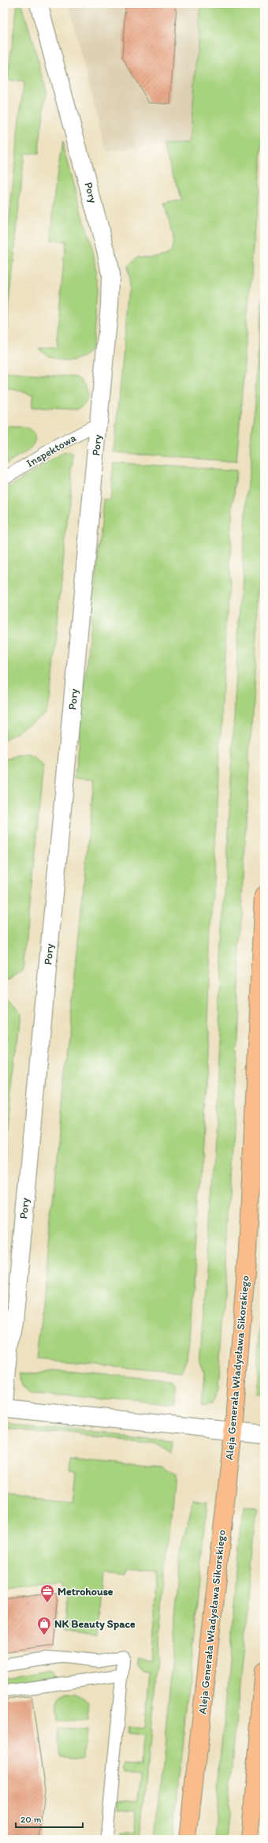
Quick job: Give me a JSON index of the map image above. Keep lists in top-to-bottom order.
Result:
{
  "streets": {
    "main road": ["Aleja Generała Władysława Sikorskiego"],
    "street": ["Pory"],
    "lane": ["Inspektowa"]
  },
  "crossings": [
    ["Pory", "Inspektowa"]
  ],
  "places": {
    "office": ["Metrohouse"],
    "shop": ["NK Beauty Space"]
  },
  "scale_bar": "20 m"
}
